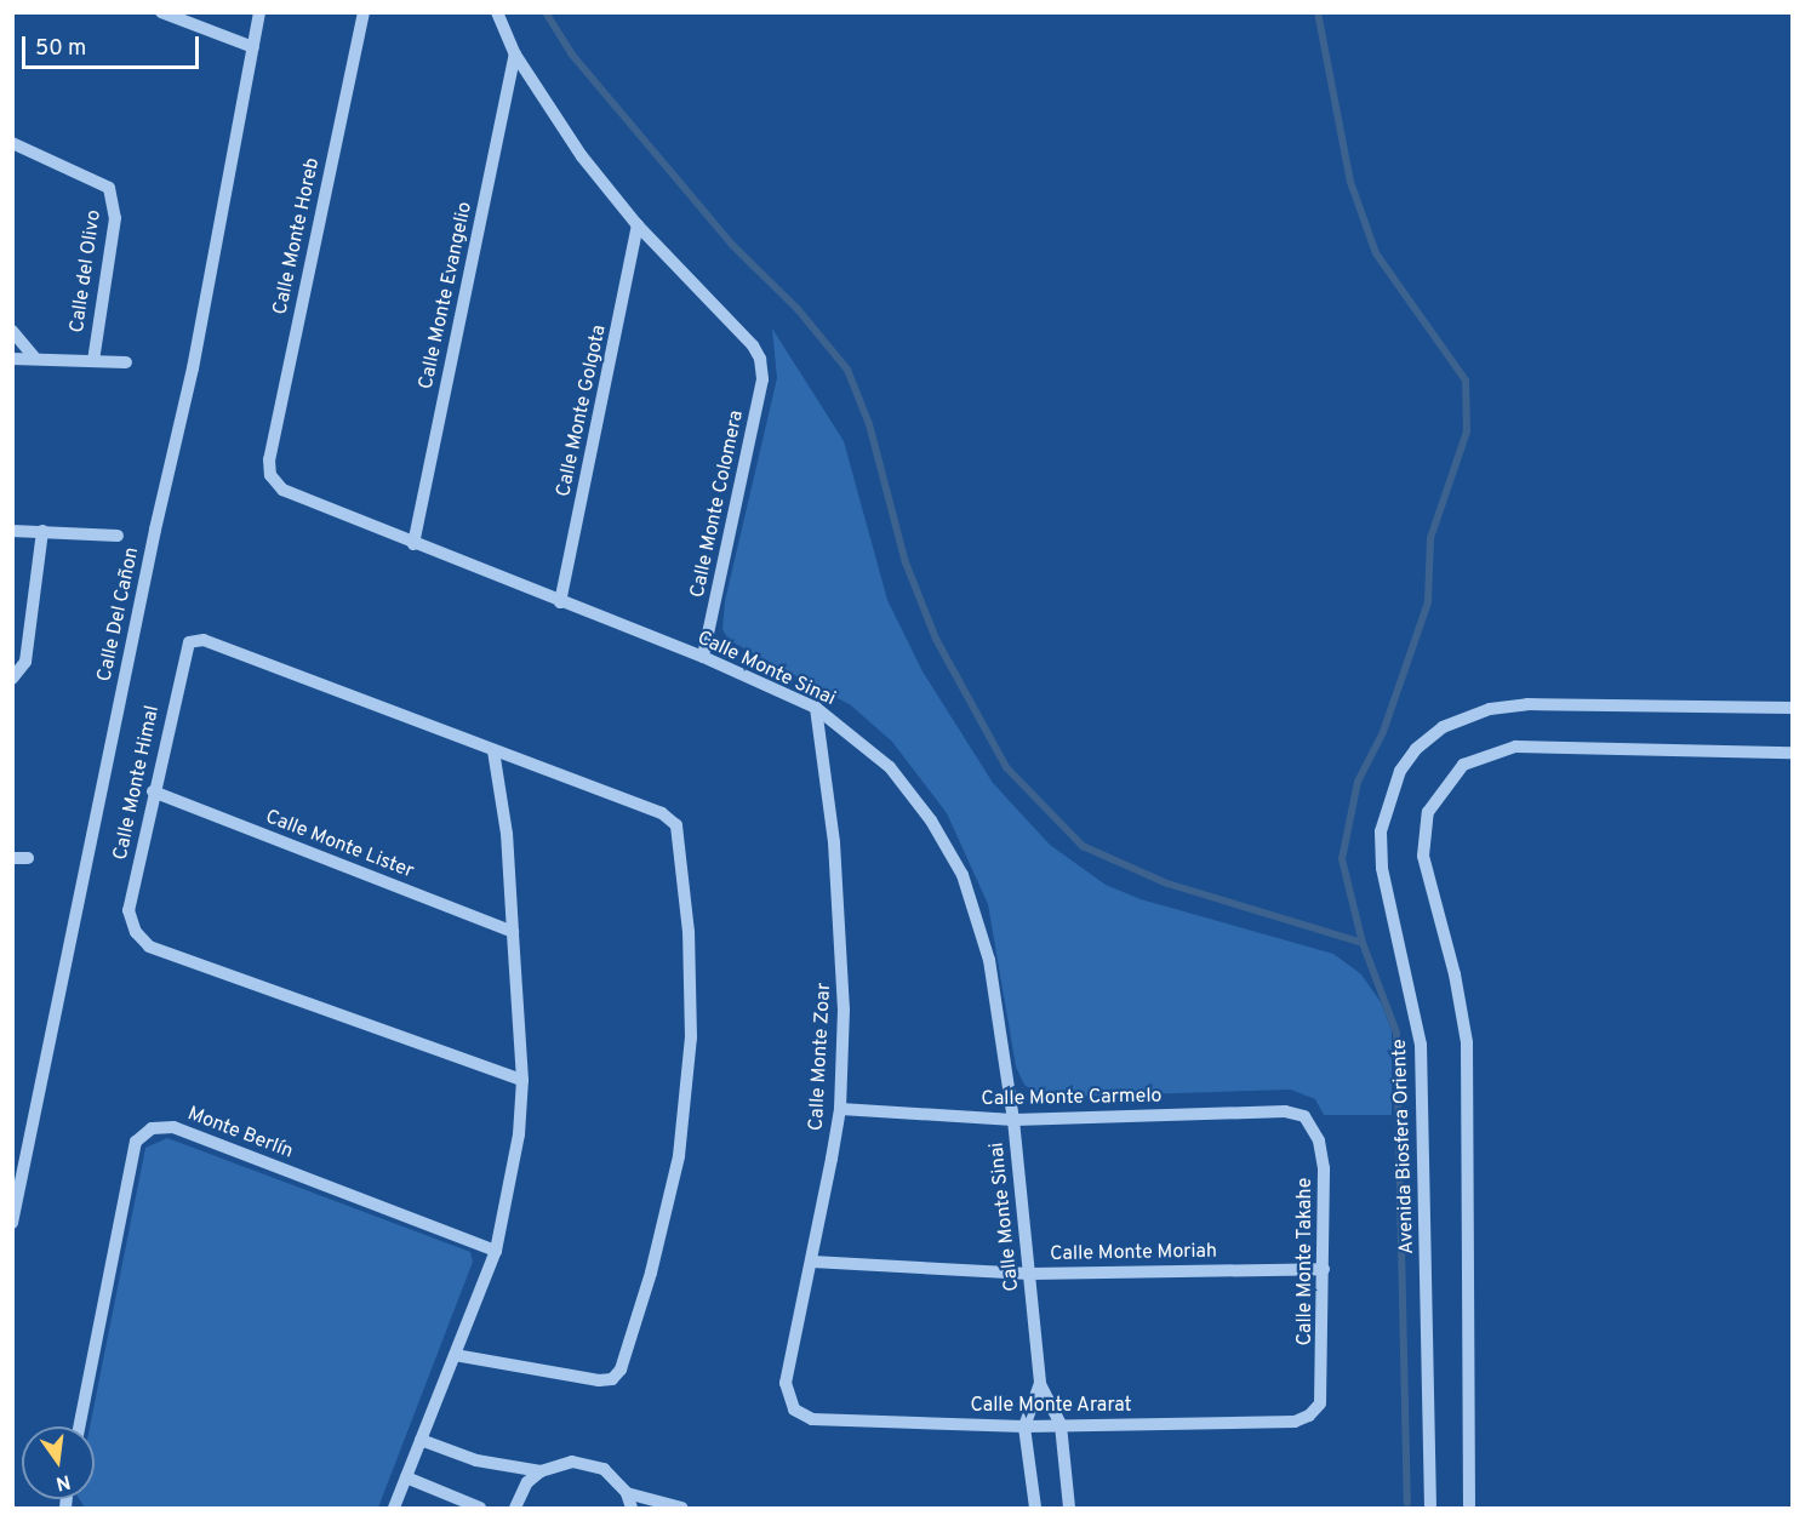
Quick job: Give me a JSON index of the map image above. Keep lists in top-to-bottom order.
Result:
{
  "streets": {
    "street": [
      "Calle Monte Horeb",
      "Calle del Olivo",
      "Calle Monte Evangelio",
      "Calle Monte Golgota",
      "Calle Monte Colomera",
      "Calle Del Cañon",
      "Calle Monte Sinai",
      "Calle Monte Himal",
      "Calle Monte Lister",
      "Calle Monte Zoar",
      "Calle Monte Carmelo",
      "Monte Berlín",
      "Avenida Biosfera Oriente",
      "Calle Monte Moriah",
      "Calle Monte Takahe",
      "Calle Monte Ararat"
    ]
  },
  "crossings": [
    ["Calle Monte Horeb", "Calle Monte Sinai"],
    ["Calle Monte Evangelio", "Calle Monte Sinai"],
    ["Calle Monte Golgota", "Calle Monte Colomera"],
    ["Calle Monte Golgota", "Calle Monte Sinai"],
    ["Calle Monte Colomera", "Calle Monte Sinai"],
    ["Calle Monte Sinai", "Calle Monte Zoar"],
    ["Calle Monte Sinai", "Calle Monte Carmelo"],
    ["Calle Monte Sinai", "Calle Monte Moriah"],
    ["Calle Monte Himal", "Calle Monte Lister"],
    ["Calle Monte Zoar", "Calle Monte Carmelo"],
    ["Calle Monte Zoar", "Calle Monte Moriah"],
    ["Calle Monte Zoar", "Calle Monte Ararat"],
    ["Calle Monte Carmelo", "Calle Monte Takahe"],
    ["Calle Monte Moriah", "Calle Monte Takahe"],
    ["Calle Monte Takahe", "Calle Monte Ararat"]
  ],
  "scale_bar": "50 m",
  "north": "bottom"
}
